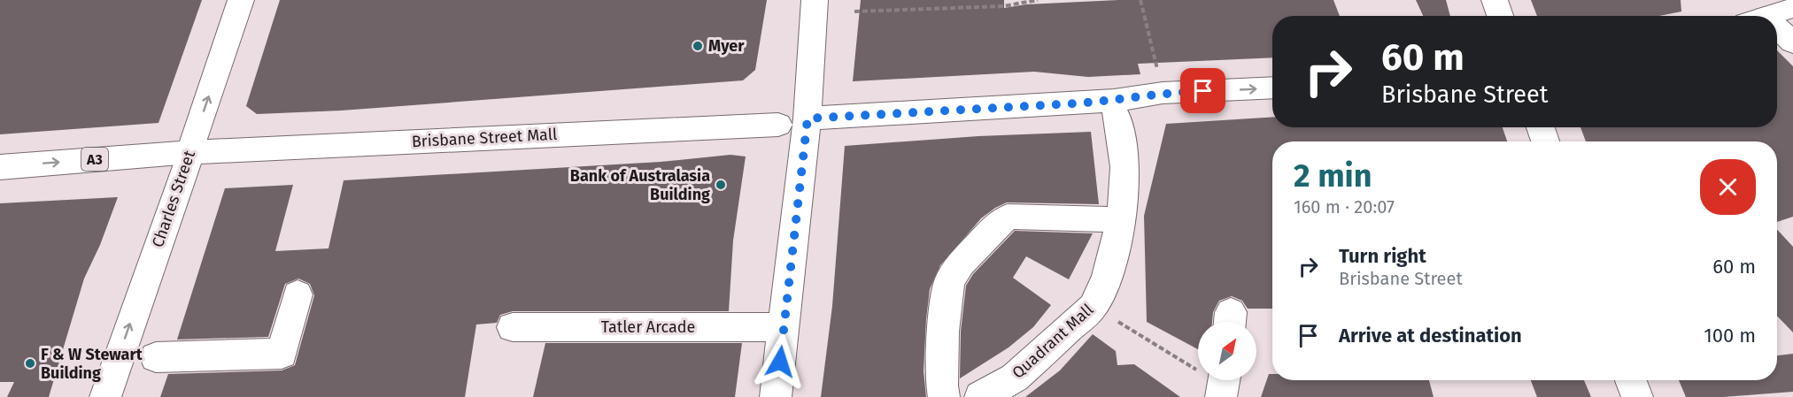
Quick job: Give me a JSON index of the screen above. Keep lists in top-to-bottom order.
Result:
{
  "streets": {
    "main road": [
      "Brisbane Street Mall",
      "A3",
      "Charles Street",
      "Tatler Arcade",
      "Quadrant Mall"
    ]
  },
  "crossings": [
    ["Brisbane Street Mall", "A3"],
    ["Brisbane Street Mall", "Charles Street"],
    ["A3", "Charles Street"]
  ],
  "one_way": ["Charles Street"],
  "places": ["Myer", "Bank of Australasia Building", "F & W Stewart Building"],
  "north": "top right",
  "page": {
    "turn": ["60 m", "Brisbane Street"],
    "heading": ["2 min", "160 m · 20:07"],
    "list": [
      {
        "name": "Turn right",
        "note": "Brisbane Street",
        "value": "60 m"
      },
      {
        "name": "Arrive at destination",
        "value": "100 m"
      }
    ]
  }
}
